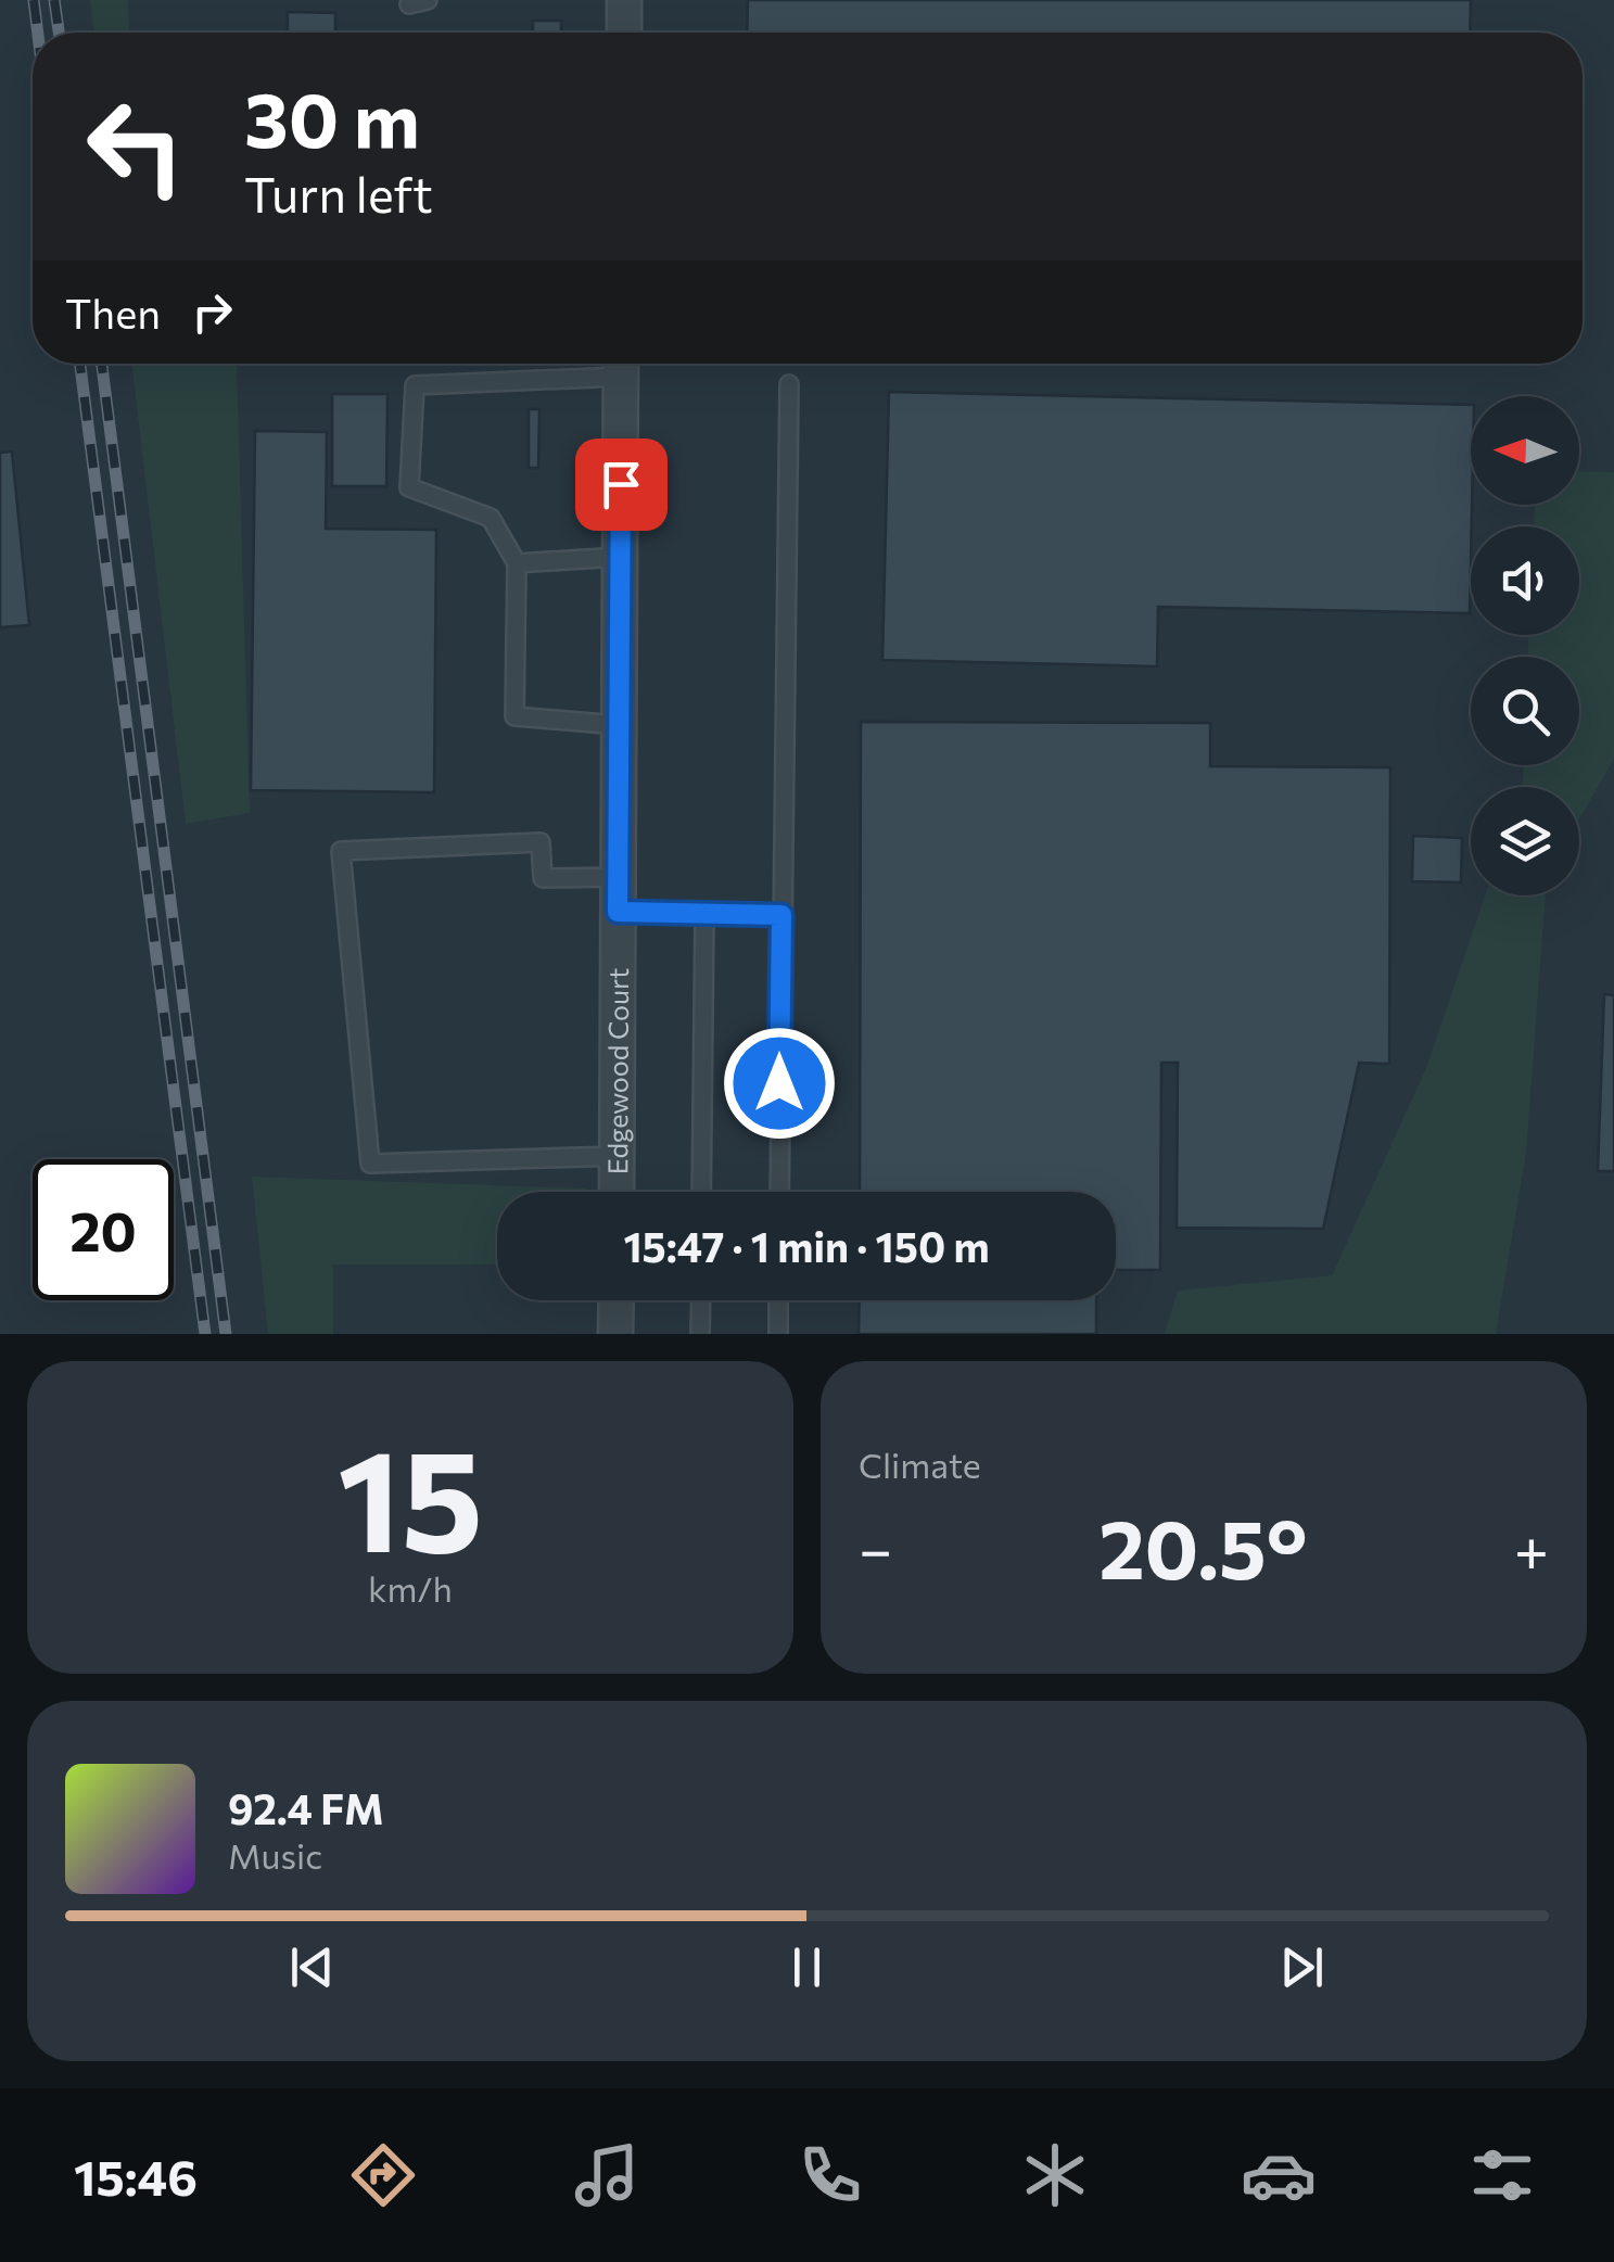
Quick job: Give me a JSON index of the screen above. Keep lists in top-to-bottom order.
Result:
{
  "streets": {
    "street": ["Edgewood Court"]
  },
  "north": "left",
  "page": {
    "turn": ["30 m", "Turn left"],
    "then": "Then",
    "limit": "20",
    "trip": "15:47 · 1 min · 150 m",
    "tile": [
      ["15", "km/h"],
      "Climate"
    ],
    "heat": ["−", "20.5°", "+"],
    "song": ["92.4 FM", "Music"],
    "tabs": "15:46"
  }
}
